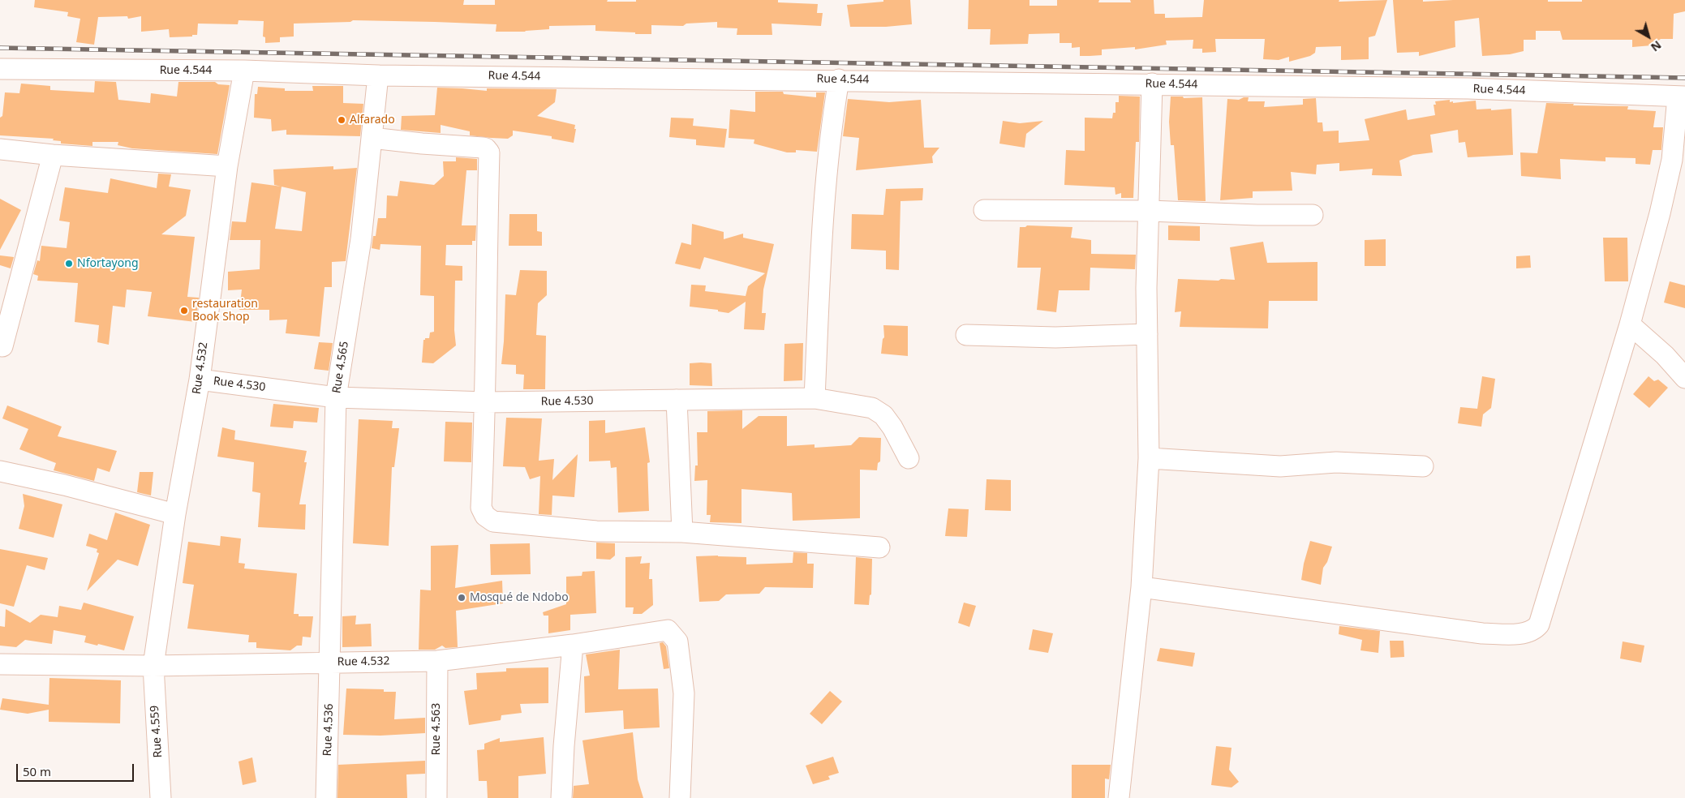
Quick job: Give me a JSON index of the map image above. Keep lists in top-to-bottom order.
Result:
{
  "streets": {
    "street": [
      "Rue 4.544",
      "Rue 4.565",
      "Rue 4.532",
      "Rue 4.530",
      "Rue 4.563",
      "Rue 4.536",
      "Rue 4.559"
    ]
  },
  "crossings": [
    ["Rue 4.544", "Rue 4.565"],
    ["Rue 4.544", "Rue 4.532"],
    ["Rue 4.565", "Rue 4.532"],
    ["Rue 4.565", "Rue 4.530"],
    ["Rue 4.565", "Rue 4.536"],
    ["Rue 4.532", "Rue 4.530"],
    ["Rue 4.532", "Rue 4.563"],
    ["Rue 4.532", "Rue 4.536"],
    ["Rue 4.532", "Rue 4.559"]
  ],
  "places": [
    "Alfarado",
    "Nfortayong",
    "restauration Book Shop",
    "Mosqué de Ndobo"
  ],
  "scale_bar": "50 m",
  "north": "bottom right"
}
